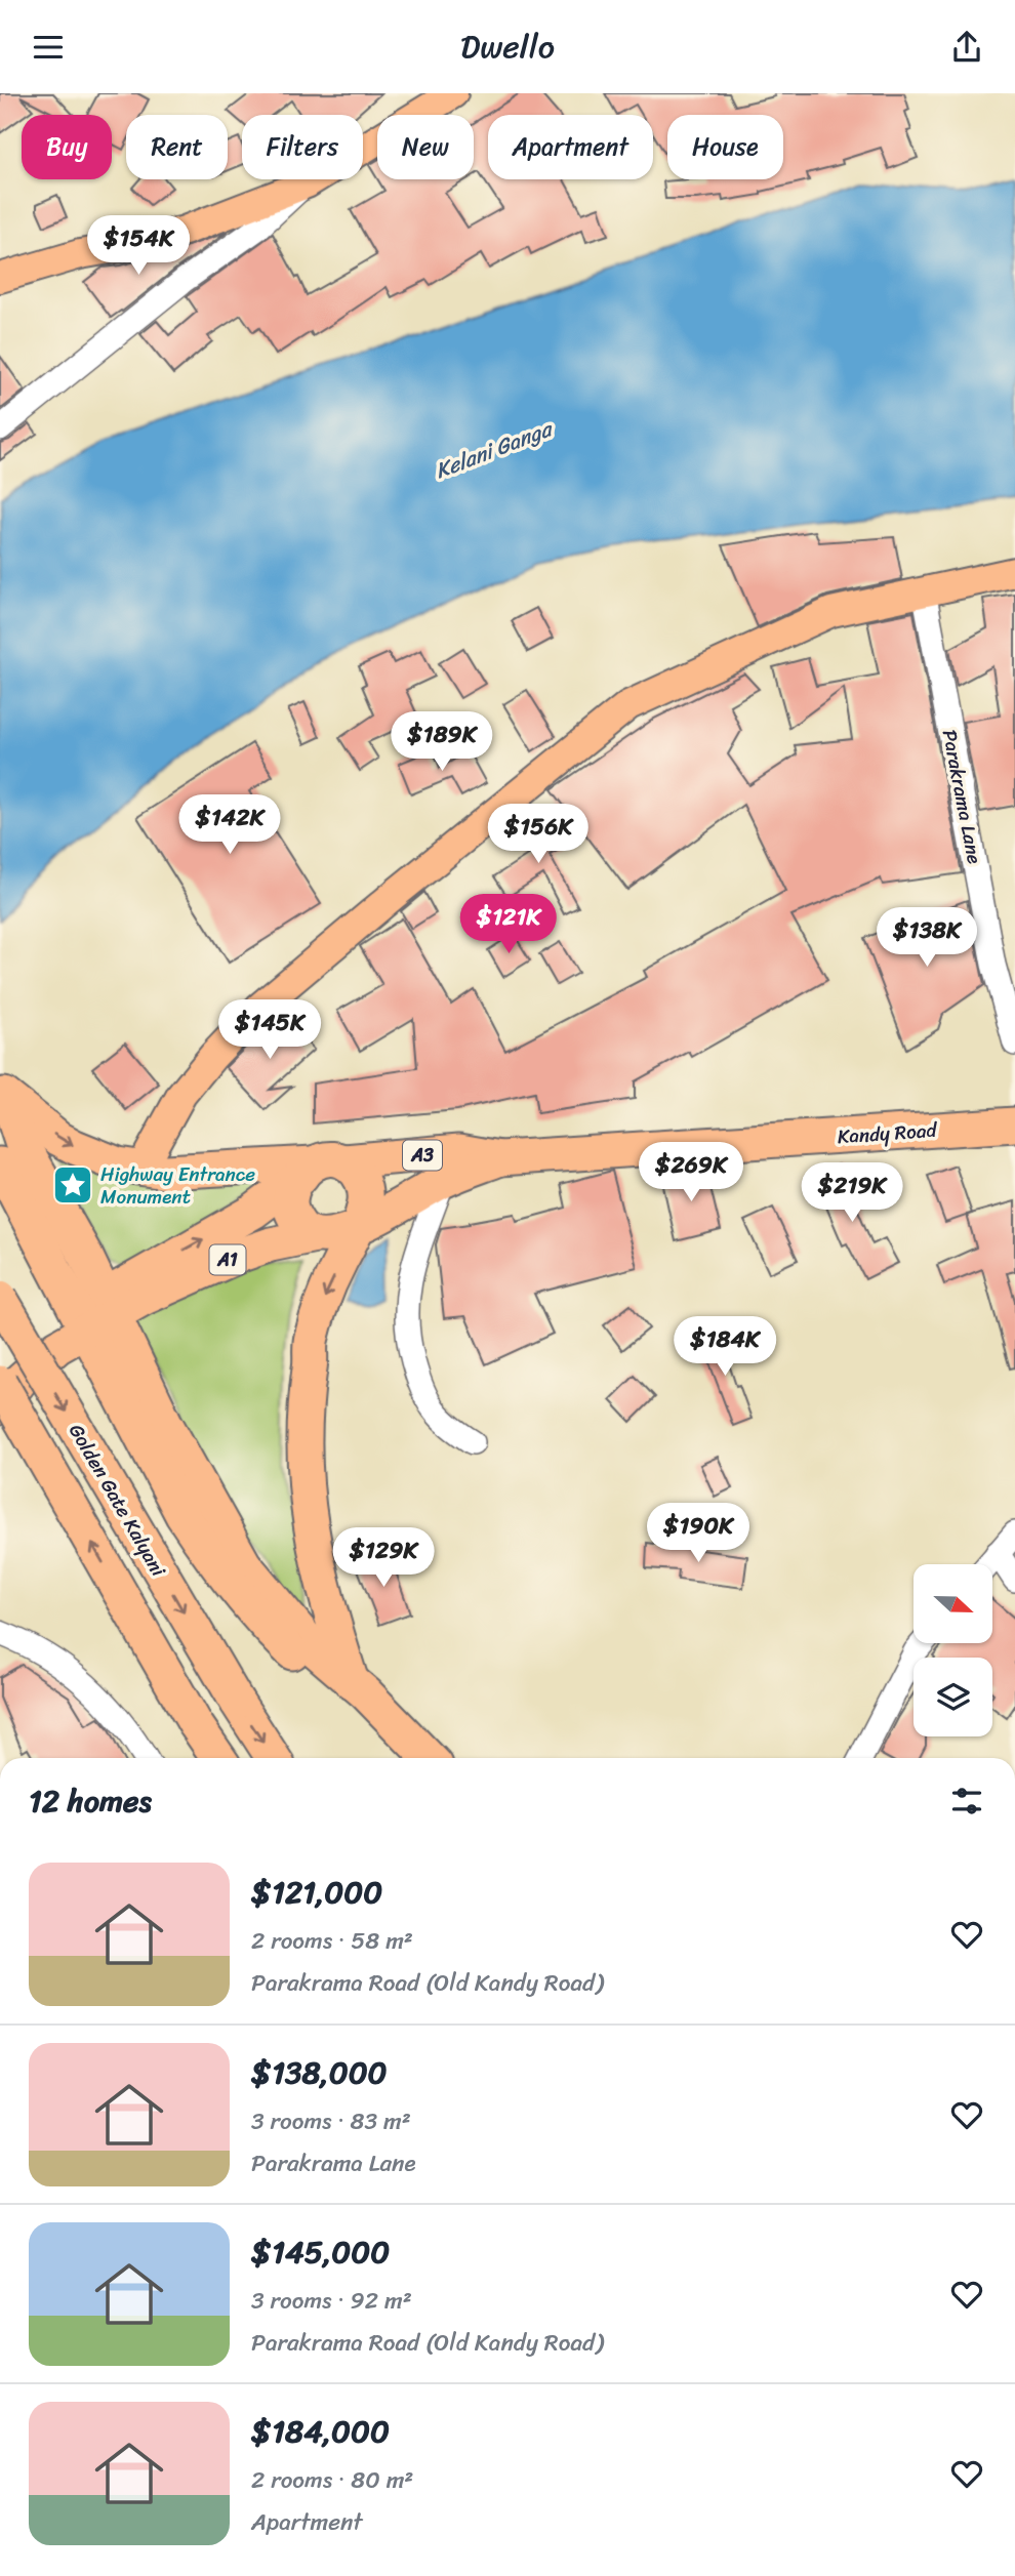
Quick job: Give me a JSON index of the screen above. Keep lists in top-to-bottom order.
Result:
{
  "streets": {
    "highway": [
      "Kandy Road",
      "A3",
      "A1",
      "Golden Gate Kalyani"
    ],
    "street": ["Parakrama Lane"]
  },
  "crossings": [
    ["Kandy Road", "A1"]
  ],
  "water": ["Kelani Ganga"],
  "places": {
    "place": ["Highway Entrance Monument"]
  },
  "north": "right",
  "page": {
    "header": "Dwello",
    "chip": [
      "Buy",
      "Rent",
      "Filters",
      "New",
      "Apartment",
      "House"
    ],
    "price": [
      "$154K",
      "$189K",
      "$142K",
      "$156K",
      "$121K",
      "$138K",
      "$145K",
      "$269K",
      "$219K",
      "$184K",
      "$190K",
      "$129K"
    ],
    "heading": "12 homes",
    "list": [
      {
        "name": "$121,000",
        "note": "2 rooms · 58 m² · Parakrama Road (Old Kandy Road)"
      },
      {
        "name": "$138,000",
        "note": "3 rooms · 83 m² · Parakrama Lane"
      },
      {
        "name": "$145,000",
        "note": "3 rooms · 92 m² · Parakrama Road (Old Kandy Road)"
      },
      {
        "name": "$184,000",
        "note": "2 rooms · 80 m² · Apartment"
      }
    ]
  }
}
